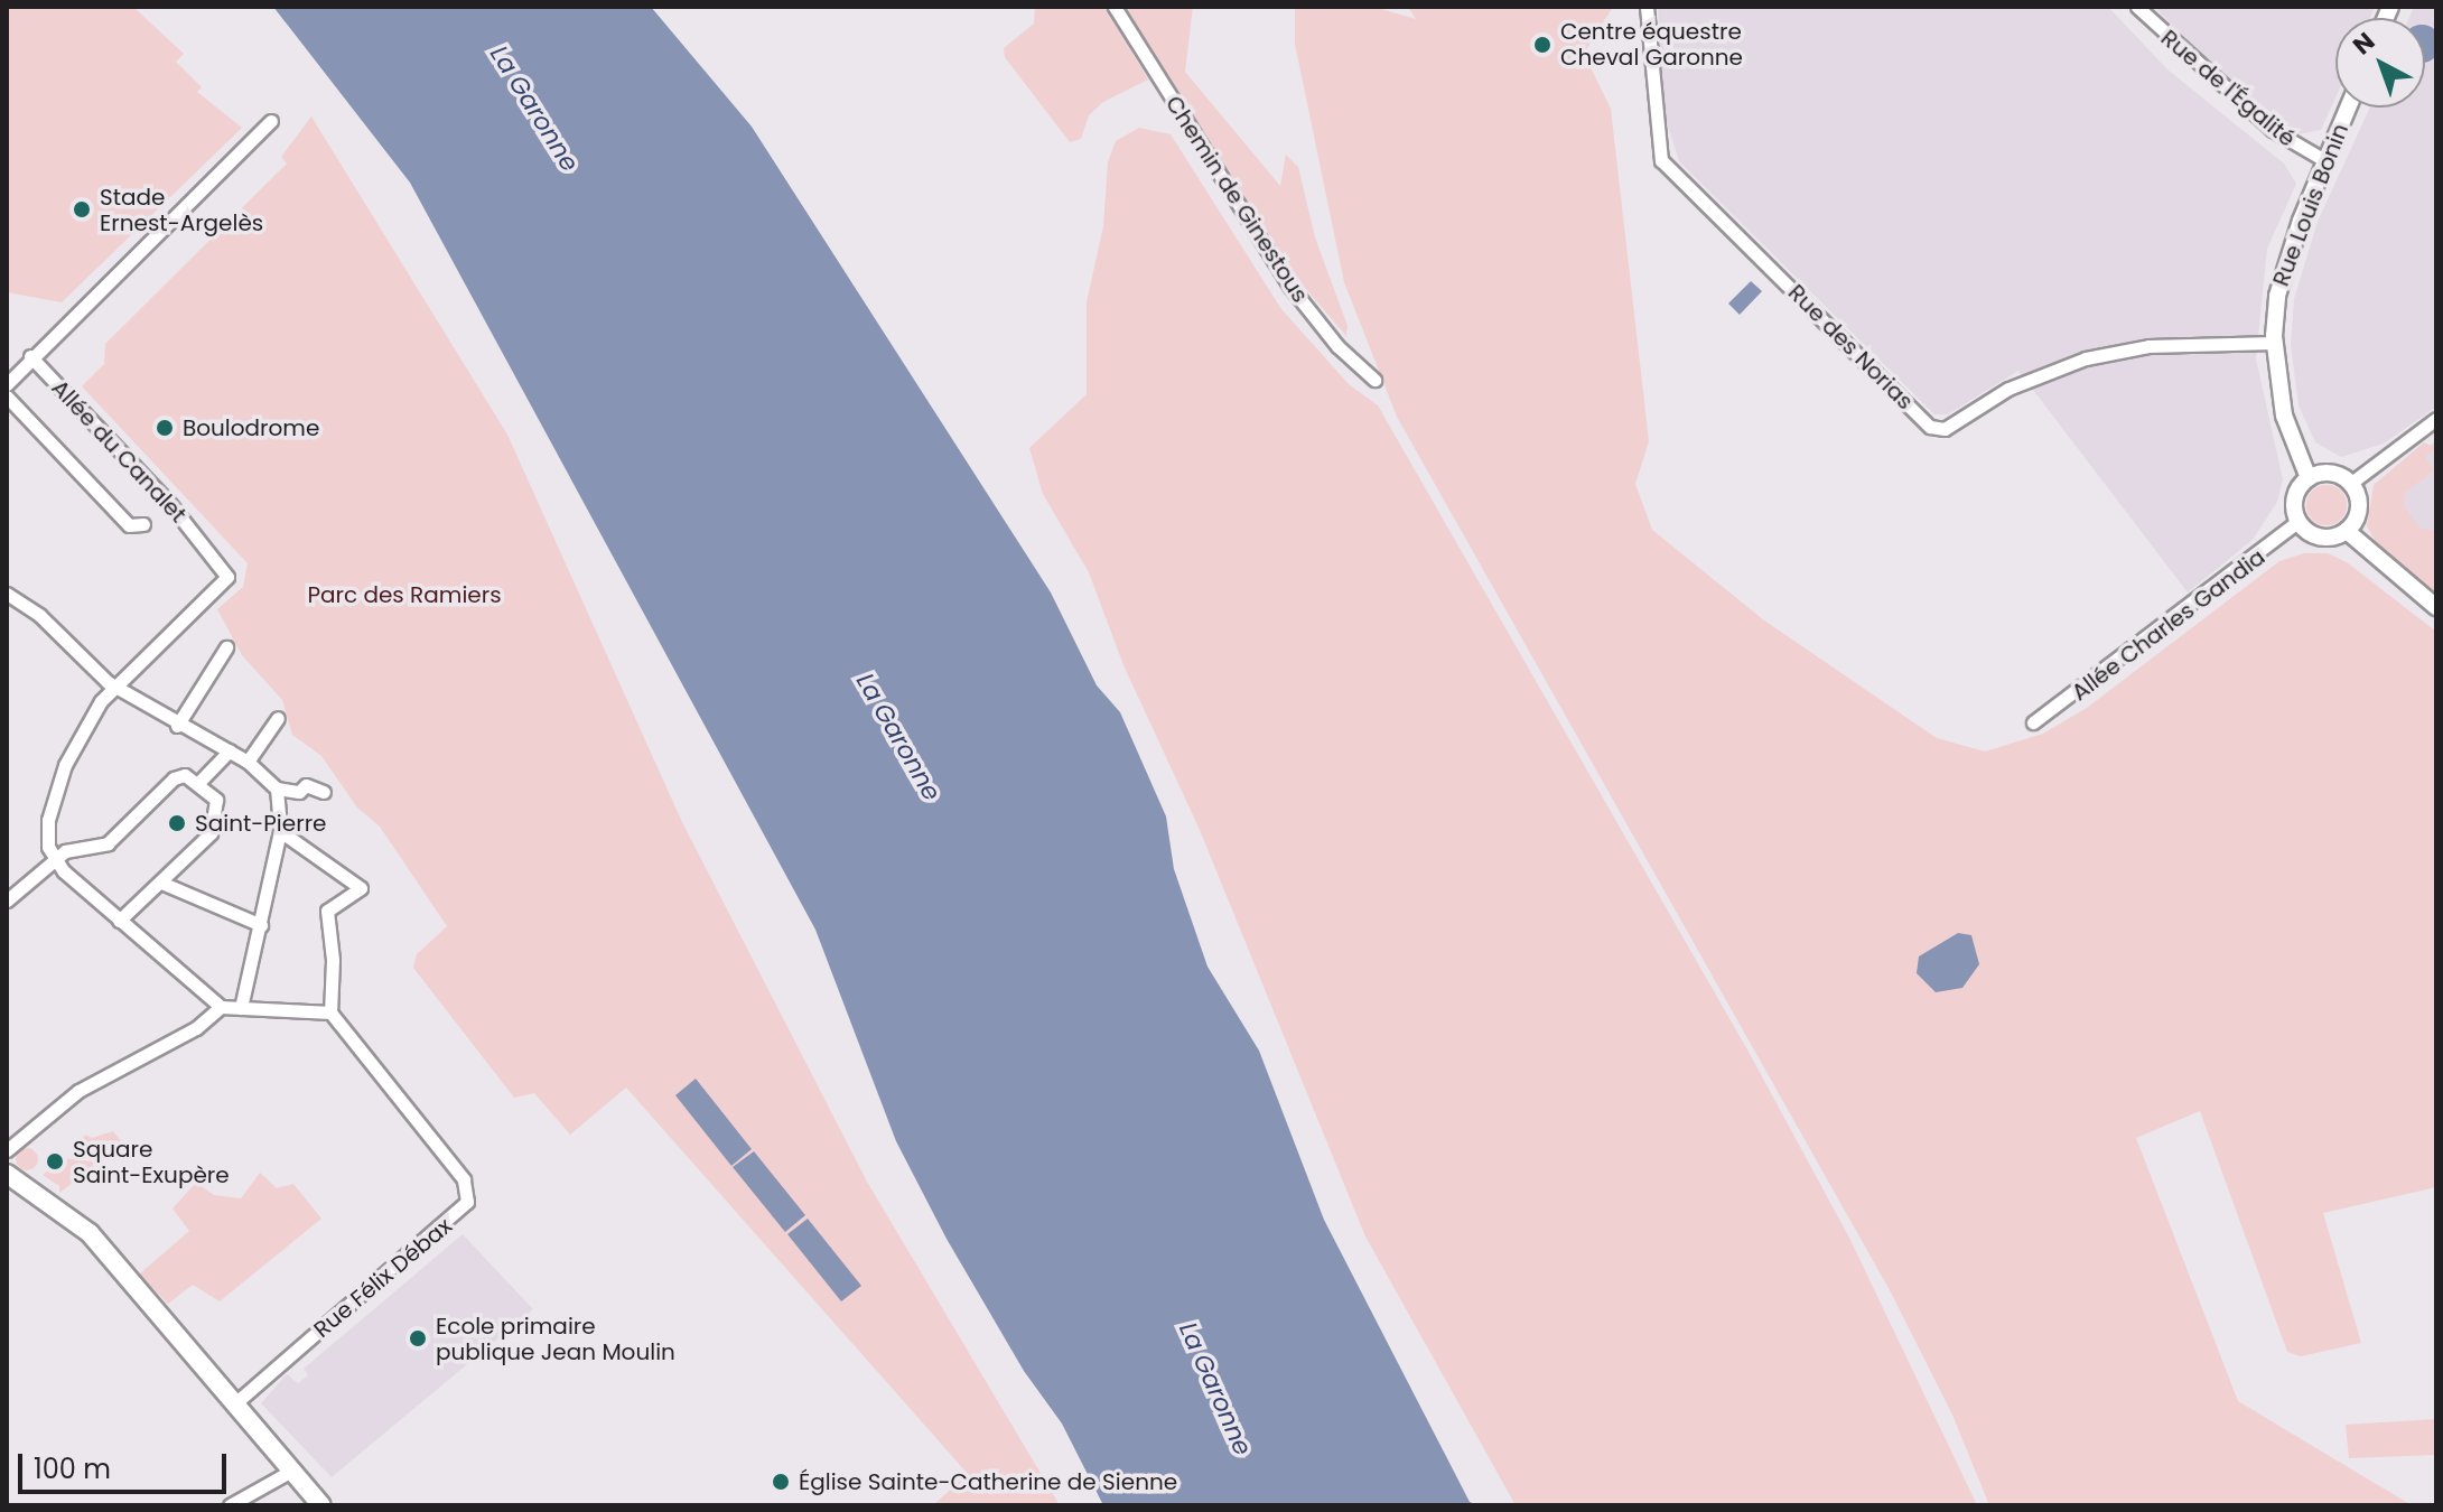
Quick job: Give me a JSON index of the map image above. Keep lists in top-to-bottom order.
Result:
{
  "streets": {
    "street": [
      "Rue de l'Égalité",
      "Chemin de Ginestous",
      "Rue Louis Bonin",
      "Rue des Norias",
      "Allée du Canalet",
      "Allée Charles Gandia",
      "Rue Félix Débax"
    ]
  },
  "crossings": [
    ["Rue de l'Égalité", "Rue Louis Bonin"],
    ["Rue Louis Bonin", "Rue des Norias"],
    ["Rue Louis Bonin", "Allée Charles Gandia"]
  ],
  "water": ["La Garonne"],
  "parks": ["Parc des Ramiers"],
  "places": [
    "Centre équestre Cheval Garonne",
    "Stade Ernest-Argelès",
    "Boulodrome",
    "Saint-Pierre",
    "Square Saint-Exupère",
    "Ecole primaire publique Jean Moulin",
    "Église Sainte-Catherine de Sienne"
  ],
  "scale_bar": "100 m",
  "north": "top left"
}
